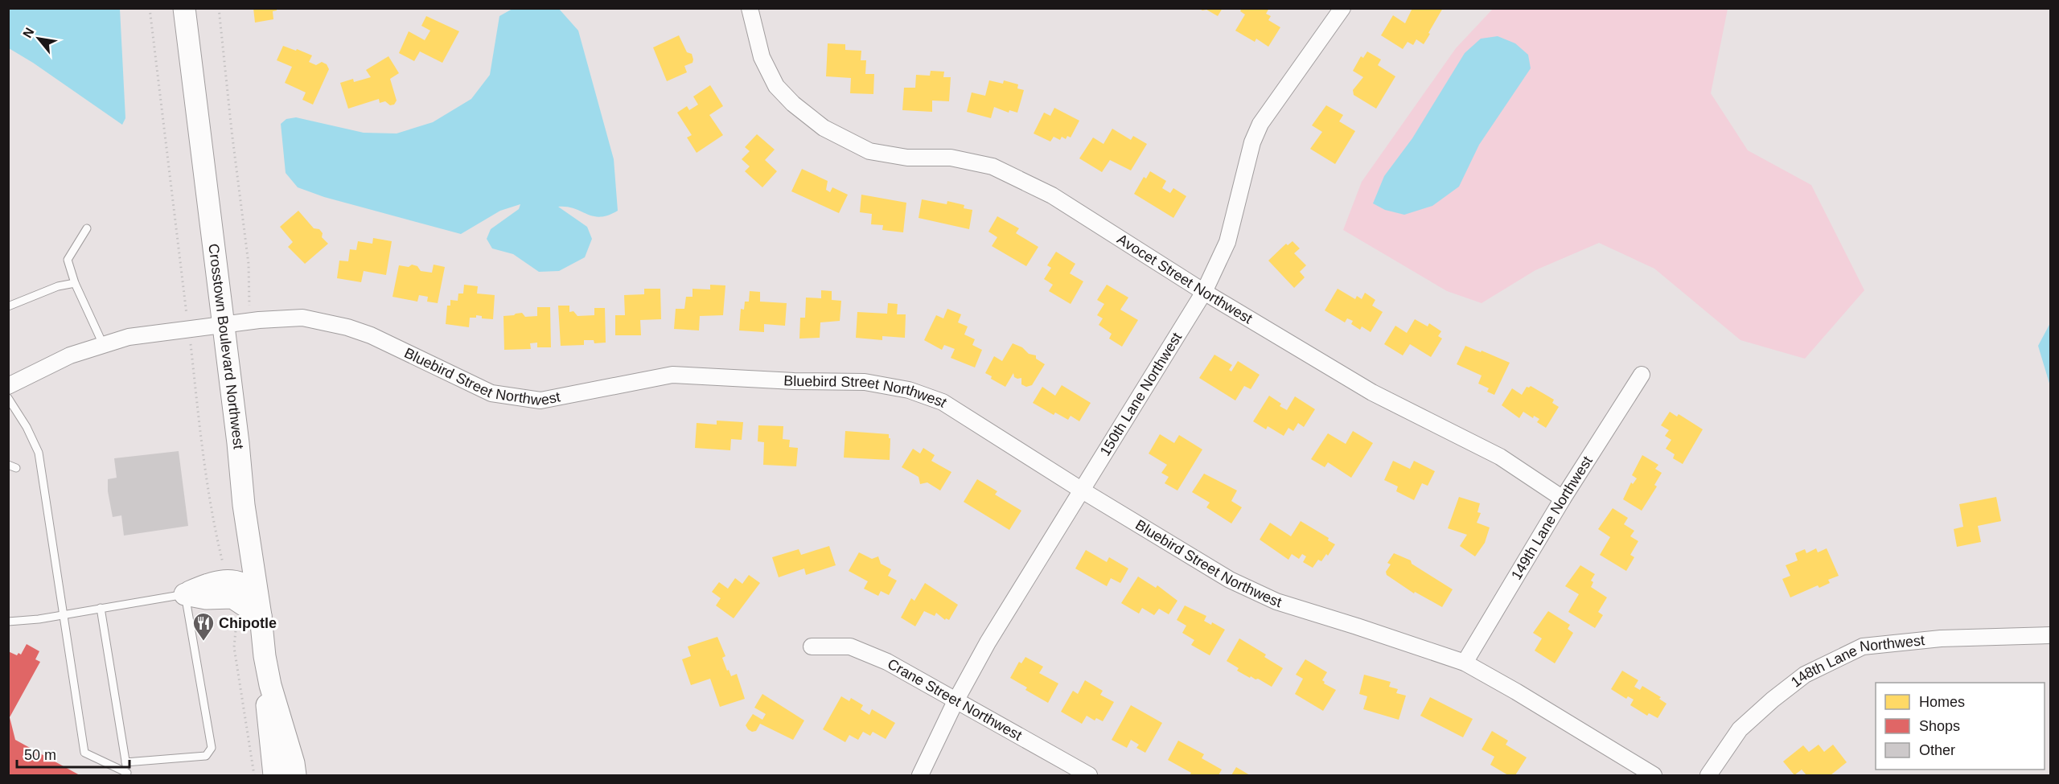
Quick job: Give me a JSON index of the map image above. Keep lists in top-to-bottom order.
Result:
{
  "streets": {
    "street": [
      "Avocet Street Northwest",
      "Crosstown Boulevard Northwest",
      "Bluebird Street Northwest",
      "150th Lane Northwest",
      "149th Lane Northwest",
      "148th Lane Northwest",
      "Crane Street Northwest"
    ]
  },
  "crossings": [
    ["Avocet Street Northwest", "150th Lane Northwest"],
    ["Avocet Street Northwest", "149th Lane Northwest"],
    ["Crosstown Boulevard Northwest", "Bluebird Street Northwest"],
    ["Bluebird Street Northwest", "150th Lane Northwest"],
    ["Bluebird Street Northwest", "149th Lane Northwest"],
    ["150th Lane Northwest", "Crane Street Northwest"]
  ],
  "places": {
    "restaurant": ["Chipotle"]
  },
  "legend": ["Homes", "Shops", "Other"],
  "scale_bar": "50 m",
  "north": "top left"
}
